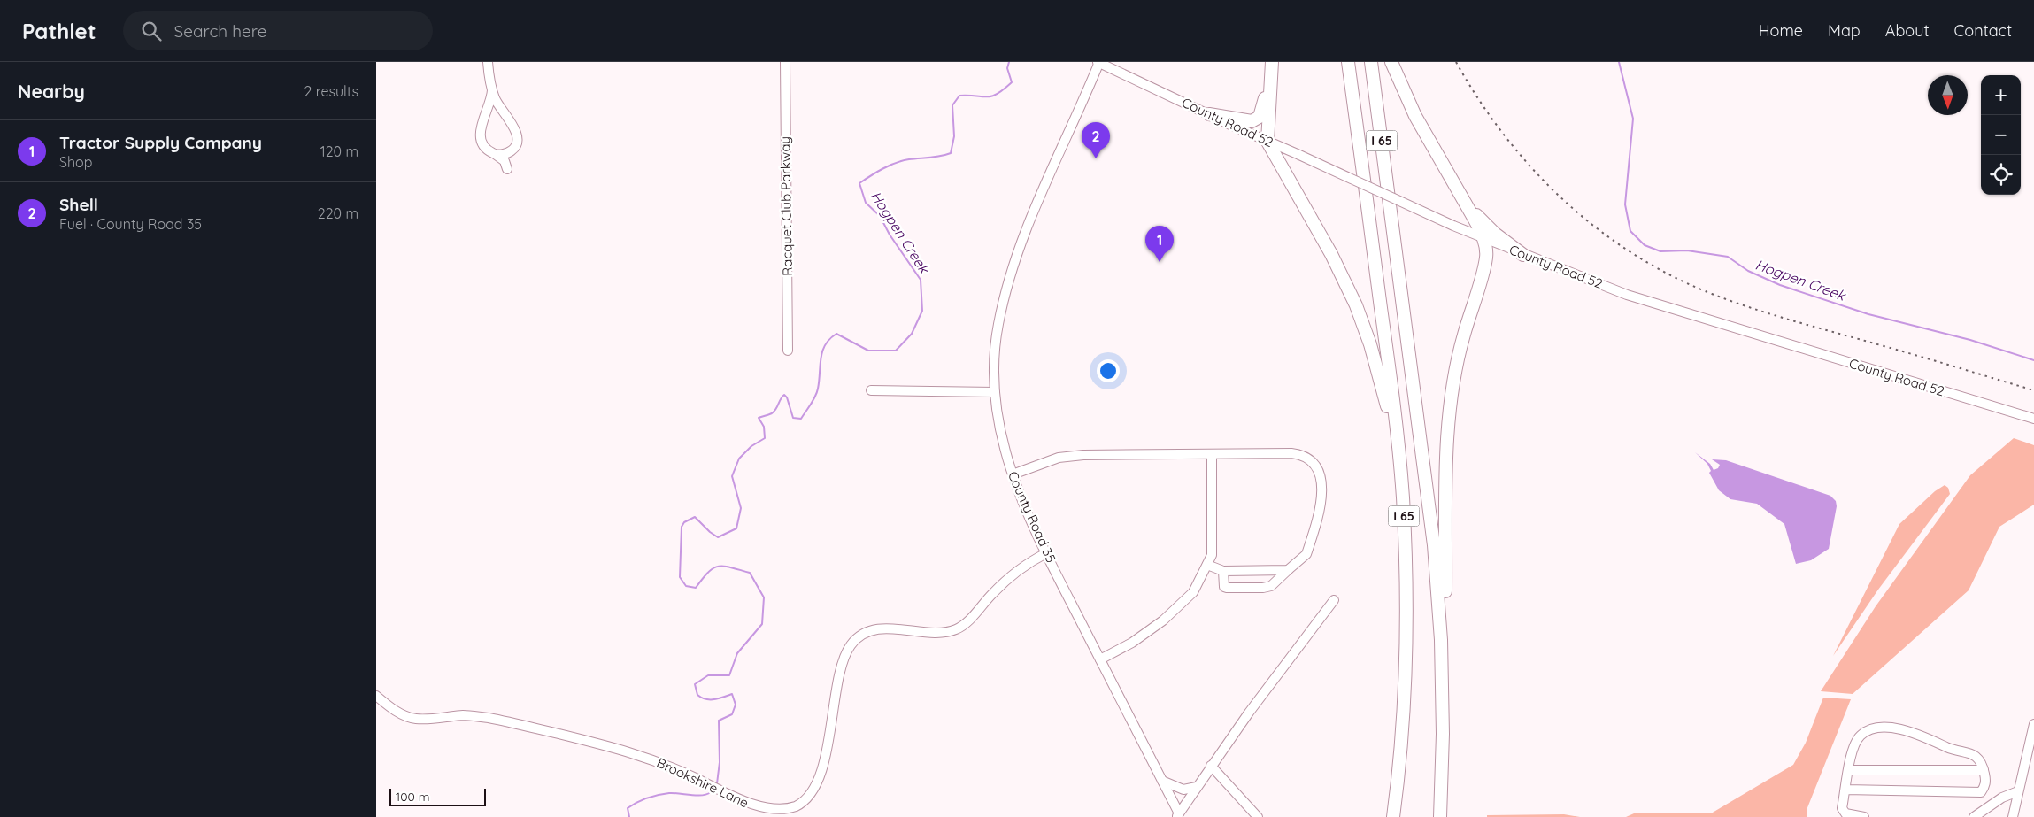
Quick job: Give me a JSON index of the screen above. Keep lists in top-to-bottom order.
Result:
{
  "streets": {
    "highway": ["I 65"],
    "street": [
      "County Road 52",
      "Racquet Club Parkway",
      "County Road 35",
      "Brookshire Lane"
    ]
  },
  "crossings": [
    ["County Road 52", "County Road 35"],
    ["County Road 35", "Brookshire Lane"]
  ],
  "water": ["Hogpen Creek"],
  "scale_bar": "100 m",
  "north": "bottom",
  "page": {
    "header": "Pathlet",
    "search": "Search here",
    "nav": [
      "Home",
      "Map",
      "About",
      "Contact"
    ],
    "heading": ["Nearby", "2 results"],
    "map_buttons": ["+", "−"],
    "list": [
      {
        "mark": "1",
        "name": "Tractor Supply Company",
        "note": "Shop",
        "value": "120 m"
      },
      {
        "mark": "2",
        "name": "Shell",
        "note": "Fuel · County Road 35",
        "value": "220 m"
      }
    ],
    "pins": ["2", "1"],
    "scale": "100 m"
  }
}
